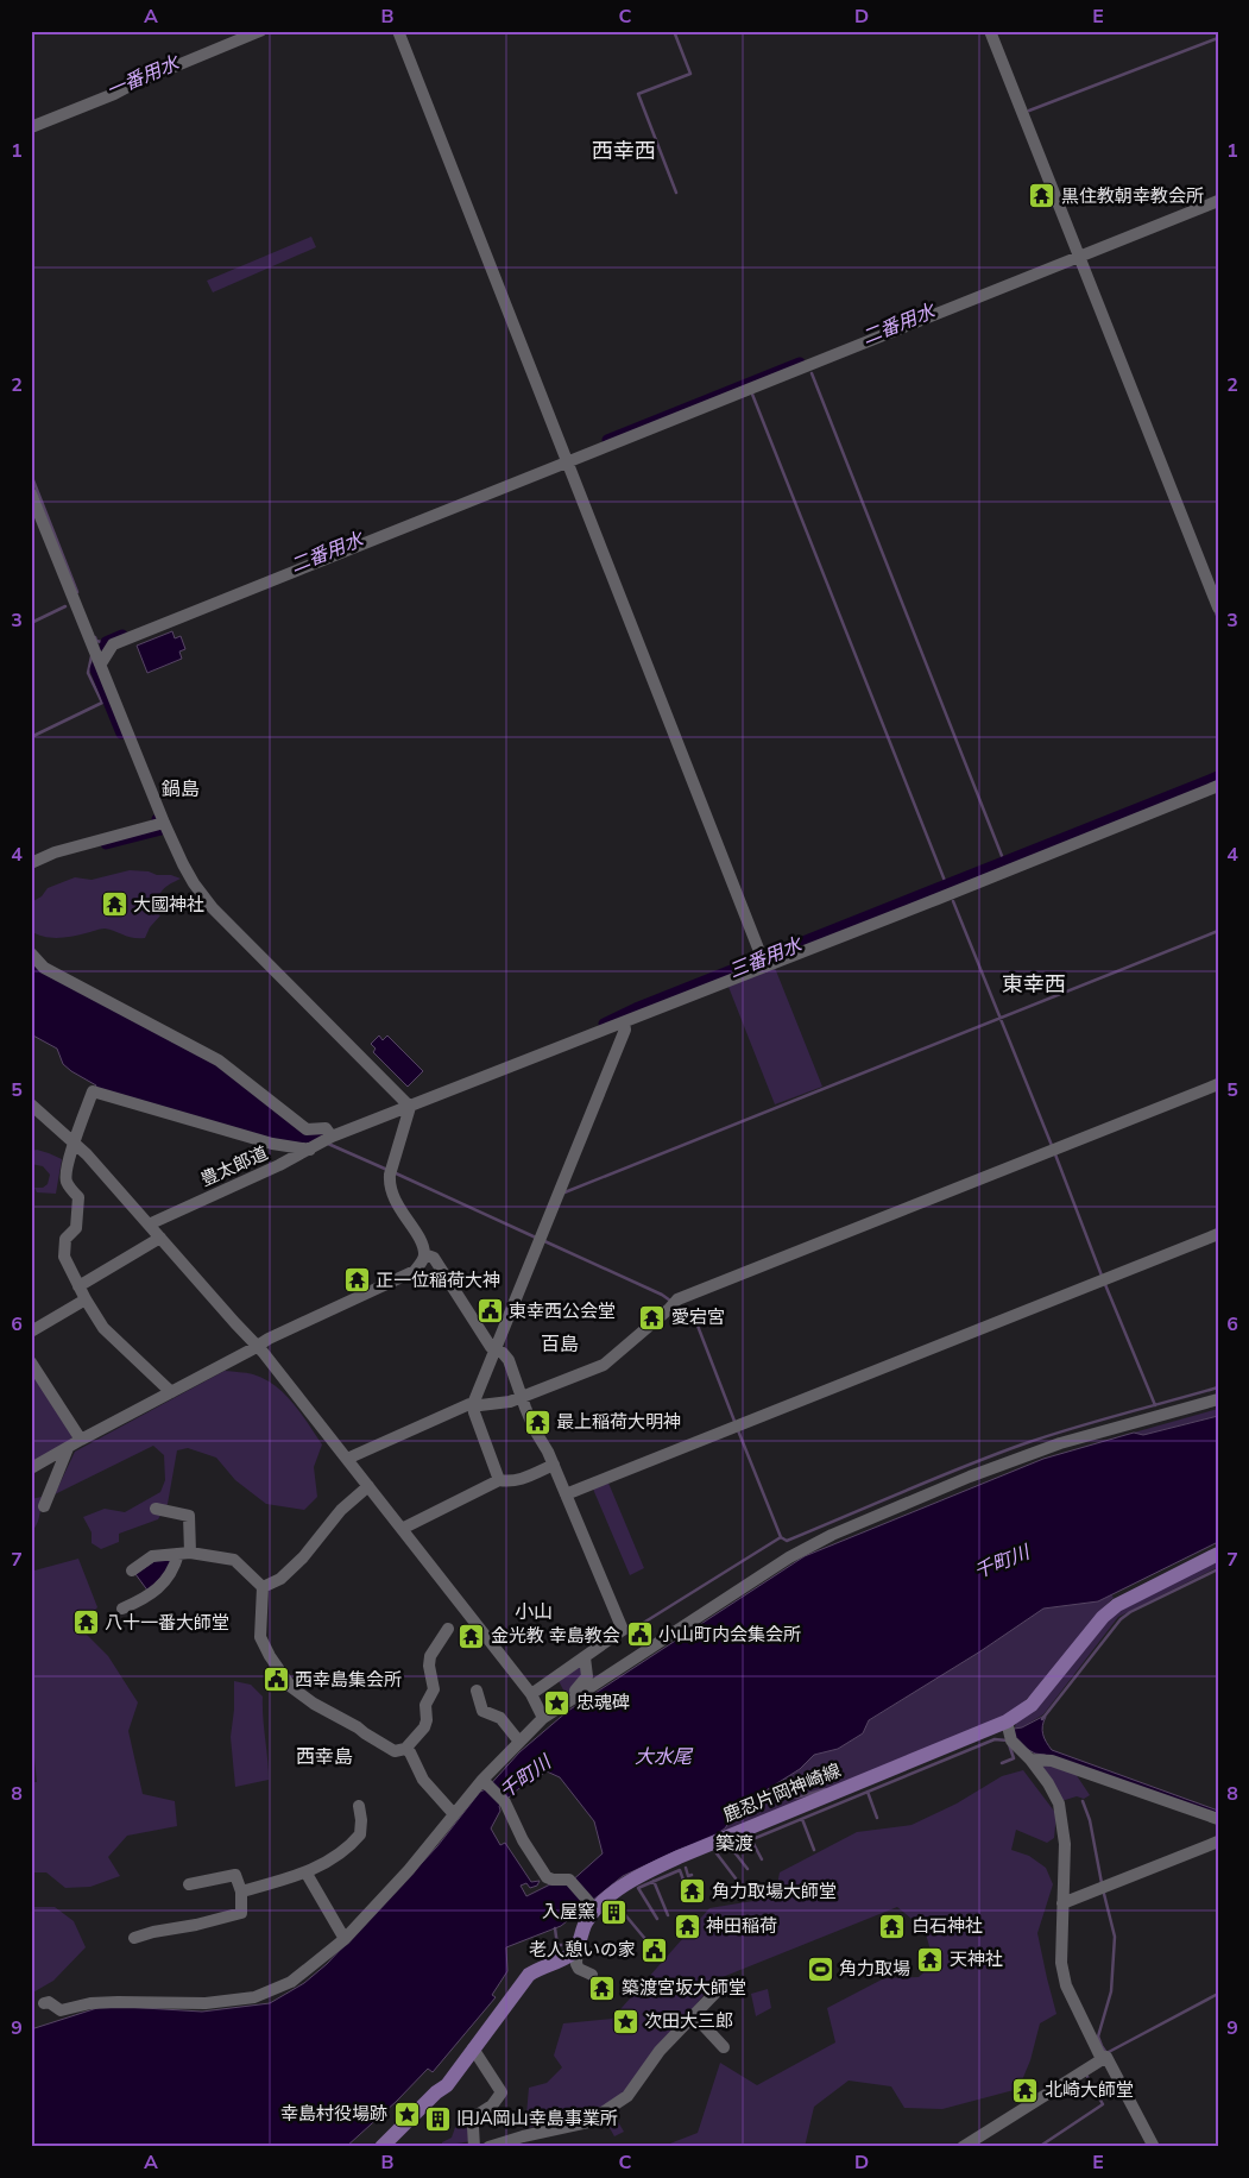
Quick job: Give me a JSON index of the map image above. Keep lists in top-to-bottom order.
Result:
{
  "streets": {
    "main road": ["鹿忍片岡神崎線"],
    "street": ["豊太郎道"]
  },
  "districts": [
    "西幸西",
    "鍋島",
    "東幸西",
    "百島",
    "小山",
    "西幸島",
    "築渡"
  ],
  "water": [
    "一番用水",
    "二番用水",
    "三番用水",
    "千町川",
    "大水尾"
  ],
  "places": {
    "temple": [
      "黒住教朝幸教会所",
      "大國神社",
      "正一位稲荷大神",
      "愛宕宮",
      "最上稲荷大明神",
      "八十一番大師堂",
      "金光教 幸島教会",
      "角力取場大師堂",
      "神田稲荷",
      "白石神社",
      "天神社",
      "築渡宮坂大師堂",
      "北崎大師堂"
    ],
    "public building": [
      "東幸西公会堂",
      "小山町内会集会所",
      "西幸島集会所",
      "老人憩いの家"
    ],
    "place": ["忠魂碑", "次田大三郎", "幸島村役場跡"],
    "building": ["入屋窯", "旧JA岡山幸島事業所"],
    "sports": ["角力取場"]
  },
  "grid": {
    "columns": [
      "A",
      "B",
      "C",
      "D",
      "E"
    ],
    "rows": [
      "1",
      "2",
      "3",
      "4",
      "5",
      "6",
      "7",
      "8",
      "9"
    ]
  }
}
